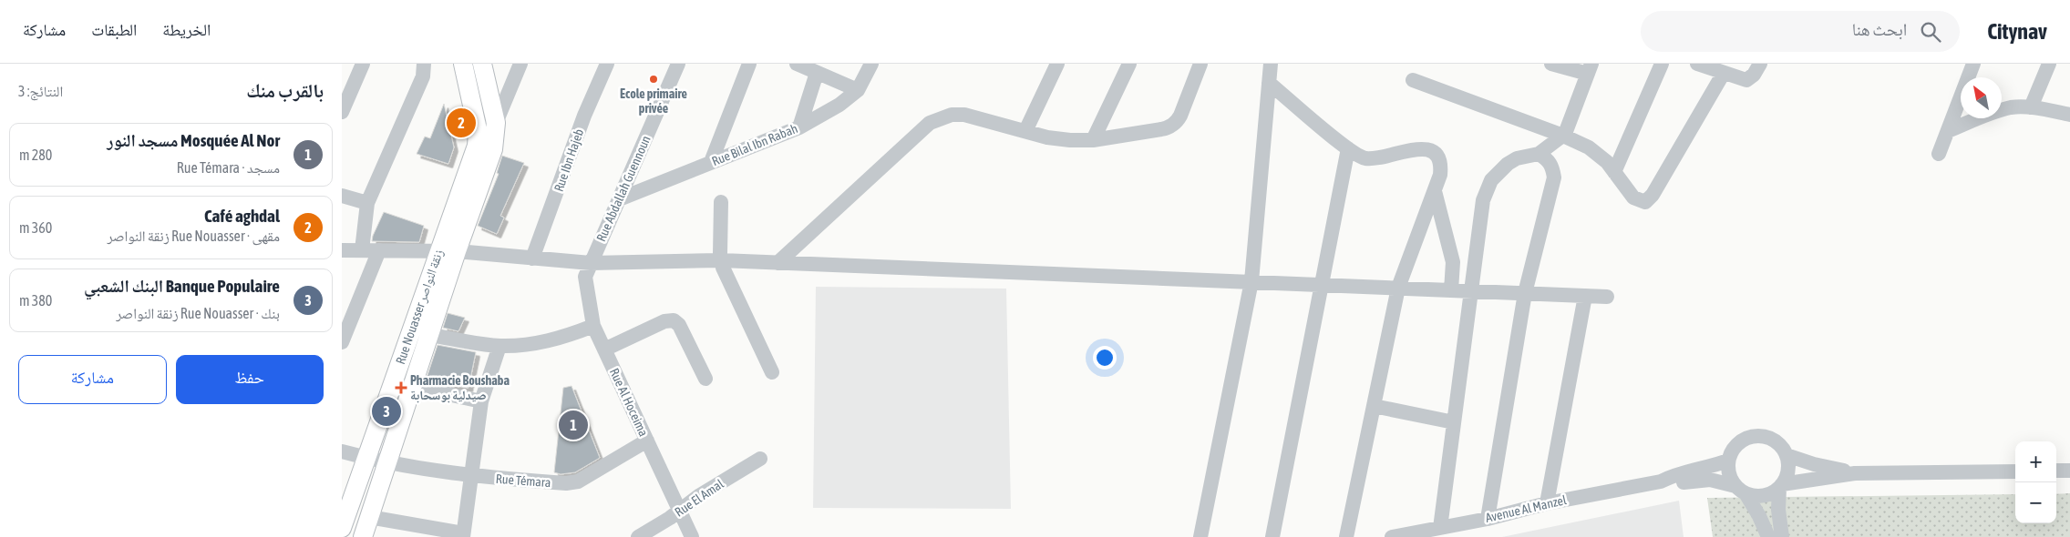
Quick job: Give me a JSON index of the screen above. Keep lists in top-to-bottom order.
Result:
{
  "streets": {
    "main road": ["Rue Nouasser زنقة النواصر"],
    "street": [
      "Rue Bilal Ibn Rabah",
      "Rue Ibn Hajeb",
      "Rue Abdallah Guennoun",
      "Rue Al Hoceima",
      "Rue Témara",
      "Rue El Amal",
      "Avenue Al Manzel"
    ]
  },
  "crossings": [
    ["Rue Bilal Ibn Rabah", "Rue Abdallah Guennoun"],
    ["Rue Abdallah Guennoun", "Rue Al Hoceima"],
    ["Rue Nouasser زنقة النواصر", "Rue Témara"],
    ["Rue Al Hoceima", "Rue Témara"],
    ["Rue Al Hoceima", "Rue El Amal"]
  ],
  "places": {
    "other": ["Ecole primaire privée"],
    "health": ["Pharmacie Boushaba صيدلية بوسحابة"]
  },
  "north": "top left",
  "page": {
    "header": "Citynav",
    "search": "ابحث هنا",
    "nav": ["الخريطة", "الطبقات", "مشاركة"],
    "heading": ["بالقرب منك", "النتائج: 3"],
    "pins": ["2", "3", "1"],
    "list": [
      {
        "mark": "1",
        "name": "Mosquée Al Nor مسجد النور",
        "note": "مسجد · Rue Témara",
        "value": "280 m"
      },
      {
        "mark": "2",
        "name": "Café aghdal",
        "note": "مقهى · Rue Nouasser زنقة النواصر",
        "value": "360 m"
      },
      {
        "mark": "3",
        "name": "Banque Populaire البنك الشعبي",
        "note": "بنك · Rue Nouasser زنقة النواصر",
        "value": "380 m"
      }
    ],
    "buttons": ["حفظ", "مشاركة"],
    "map_buttons": ["+", "−"]
  }
}
